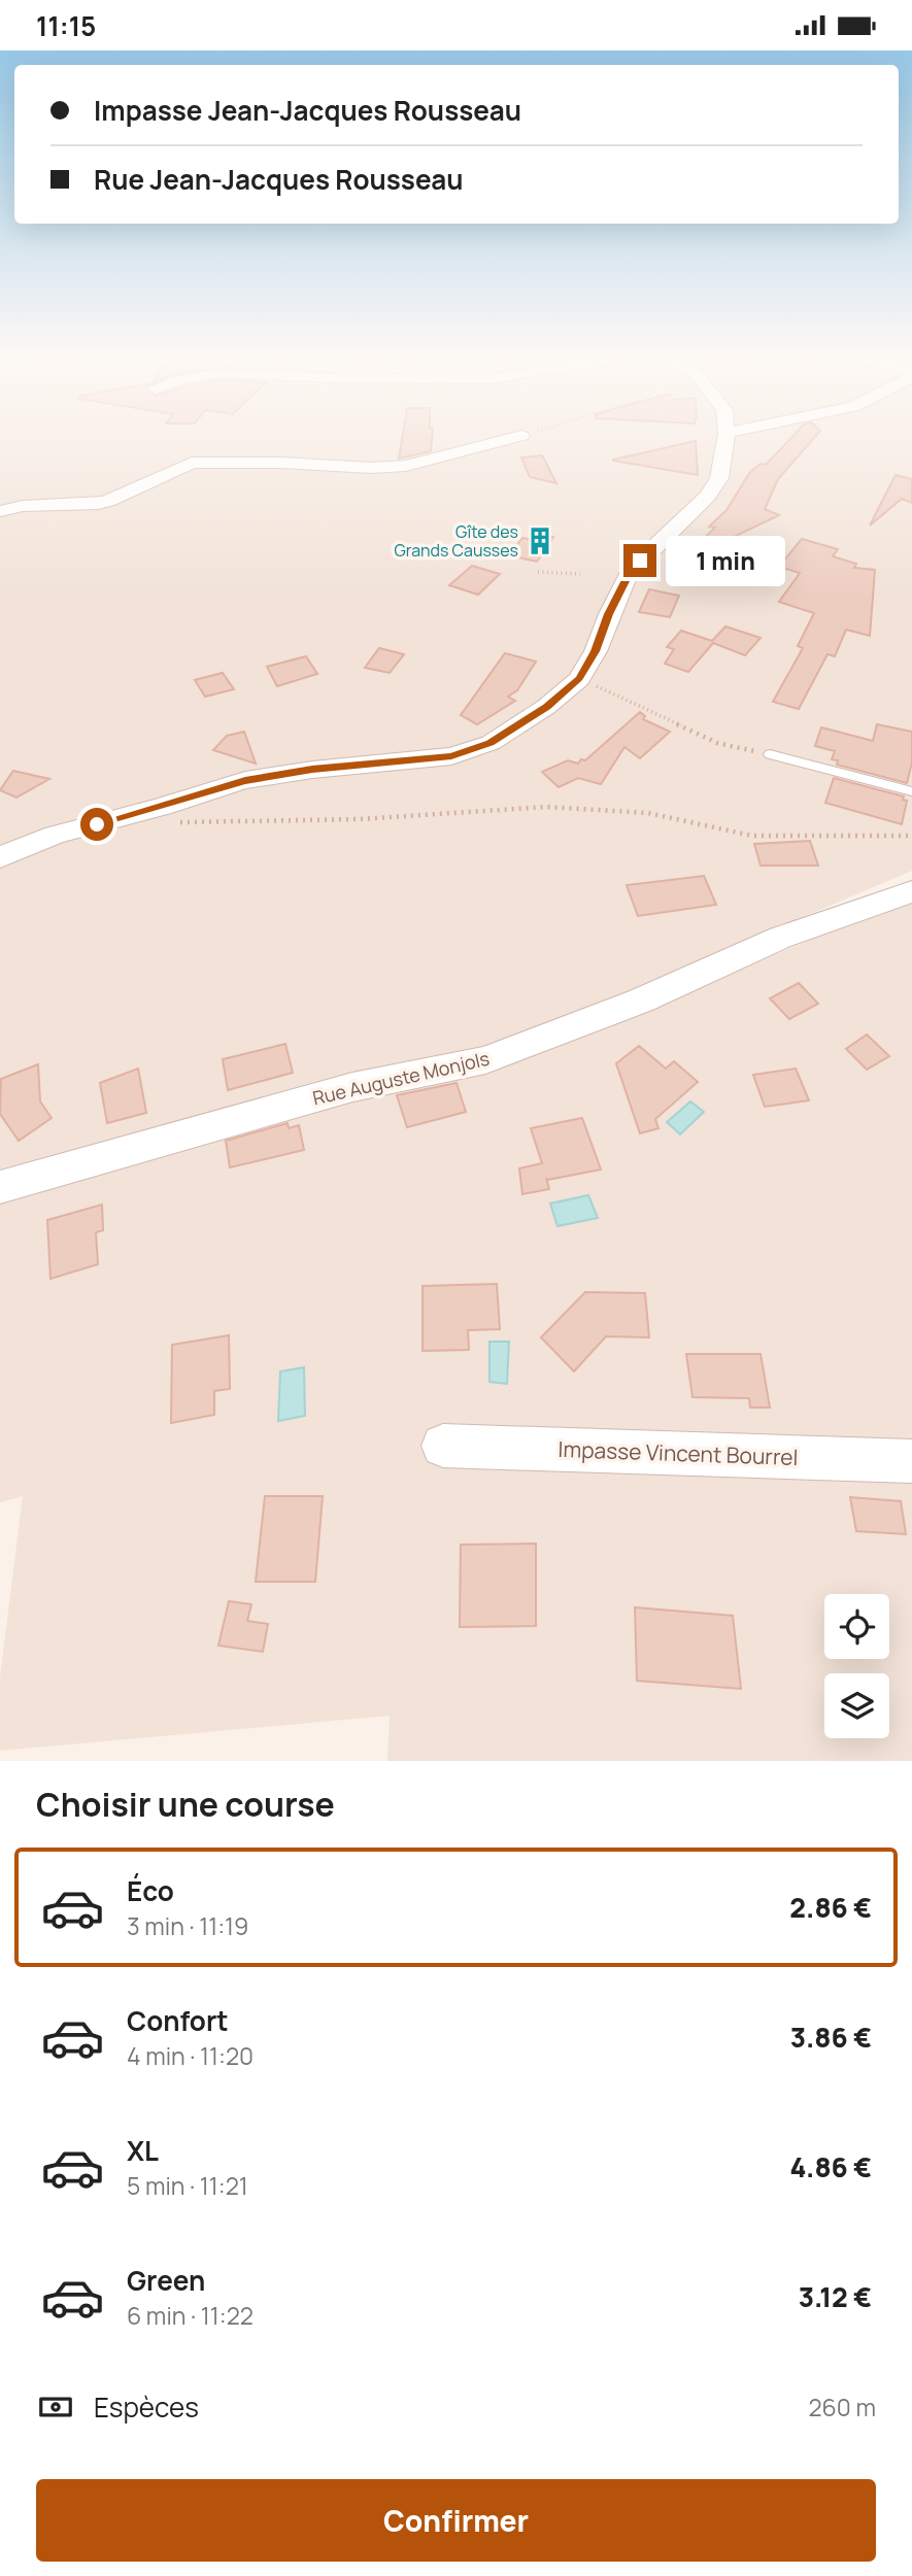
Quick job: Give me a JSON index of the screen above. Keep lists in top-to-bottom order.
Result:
{
  "streets": {
    "street": ["Rue Auguste Monjols", "Impasse Vincent Bourrel"]
  },
  "places": {
    "building": ["Gîte des Grands Causses"]
  },
  "page": {
    "status": "11:15",
    "banner": ["Impasse Jean-Jacques Rousseau", "Rue Jean-Jacques Rousseau"],
    "bubble": "1 min",
    "heading": "Choisir une course",
    "list": [
      {
        "name": "Éco",
        "note": "3 min · 11:19",
        "value": "2.86 €"
      },
      {
        "name": "Confort",
        "note": "4 min · 11:20",
        "value": "3.86 €"
      },
      {
        "name": "XL",
        "note": "5 min · 11:21",
        "value": "4.86 €"
      },
      {
        "name": "Green",
        "note": "6 min · 11:22",
        "value": "3.12 €"
      }
    ],
    "pay": ["Espèces", "260 m"],
    "buttons": "Confirmer"
  }
}
